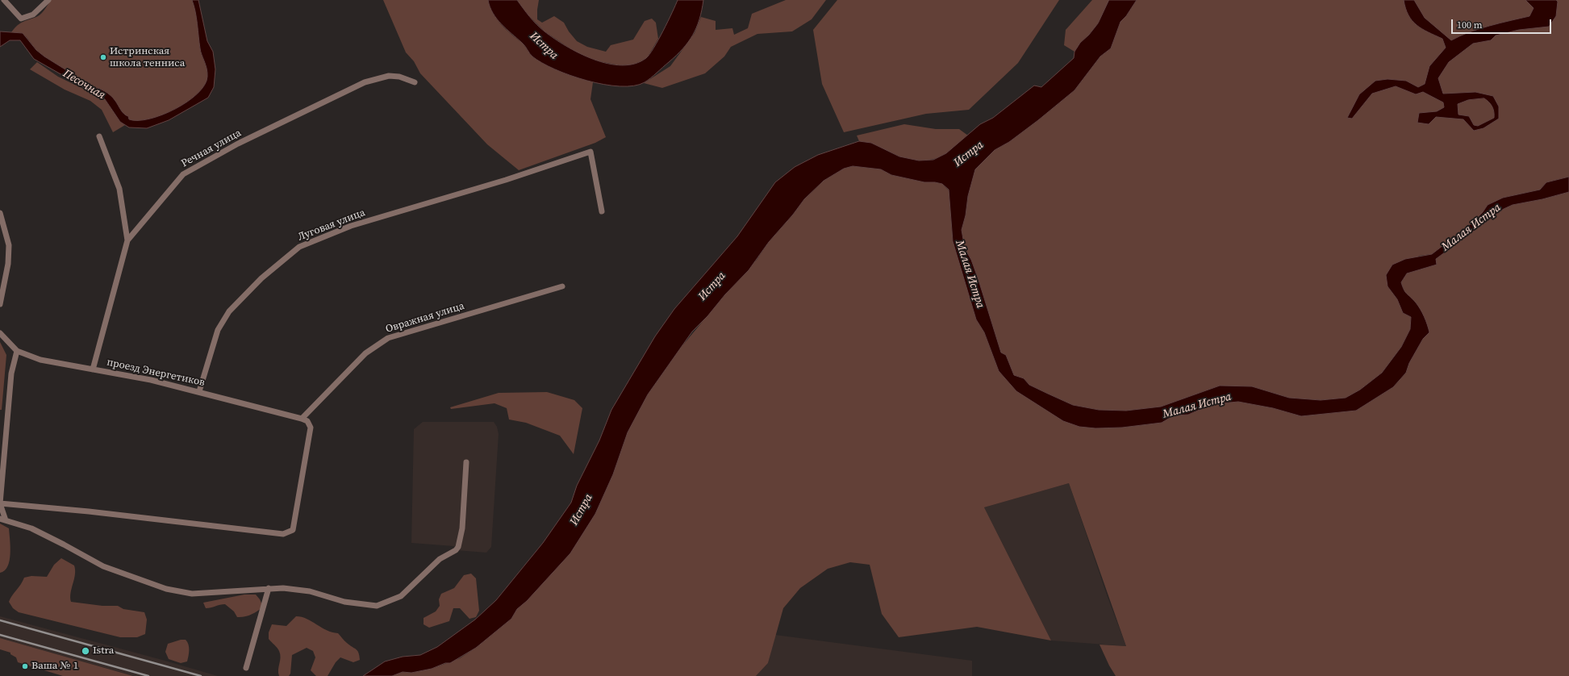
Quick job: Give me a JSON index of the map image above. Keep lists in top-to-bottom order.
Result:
{
  "streets": {
    "street": [
      "Речная улица",
      "Луговая улица",
      "Овражная улица",
      "проезд Энергетиков"
    ]
  },
  "crossings": [
    ["Речная улица", "проезд Энергетиков"],
    ["Луговая улица", "проезд Энергетиков"],
    ["Овражная улица", "проезд Энергетиков"]
  ],
  "water": ["Истра", "Песочная", "Малая Истра"],
  "places": ["Истринская школа тенниса", "Istra", "Ваша № 1"],
  "scale_bar": "100 m"
}
